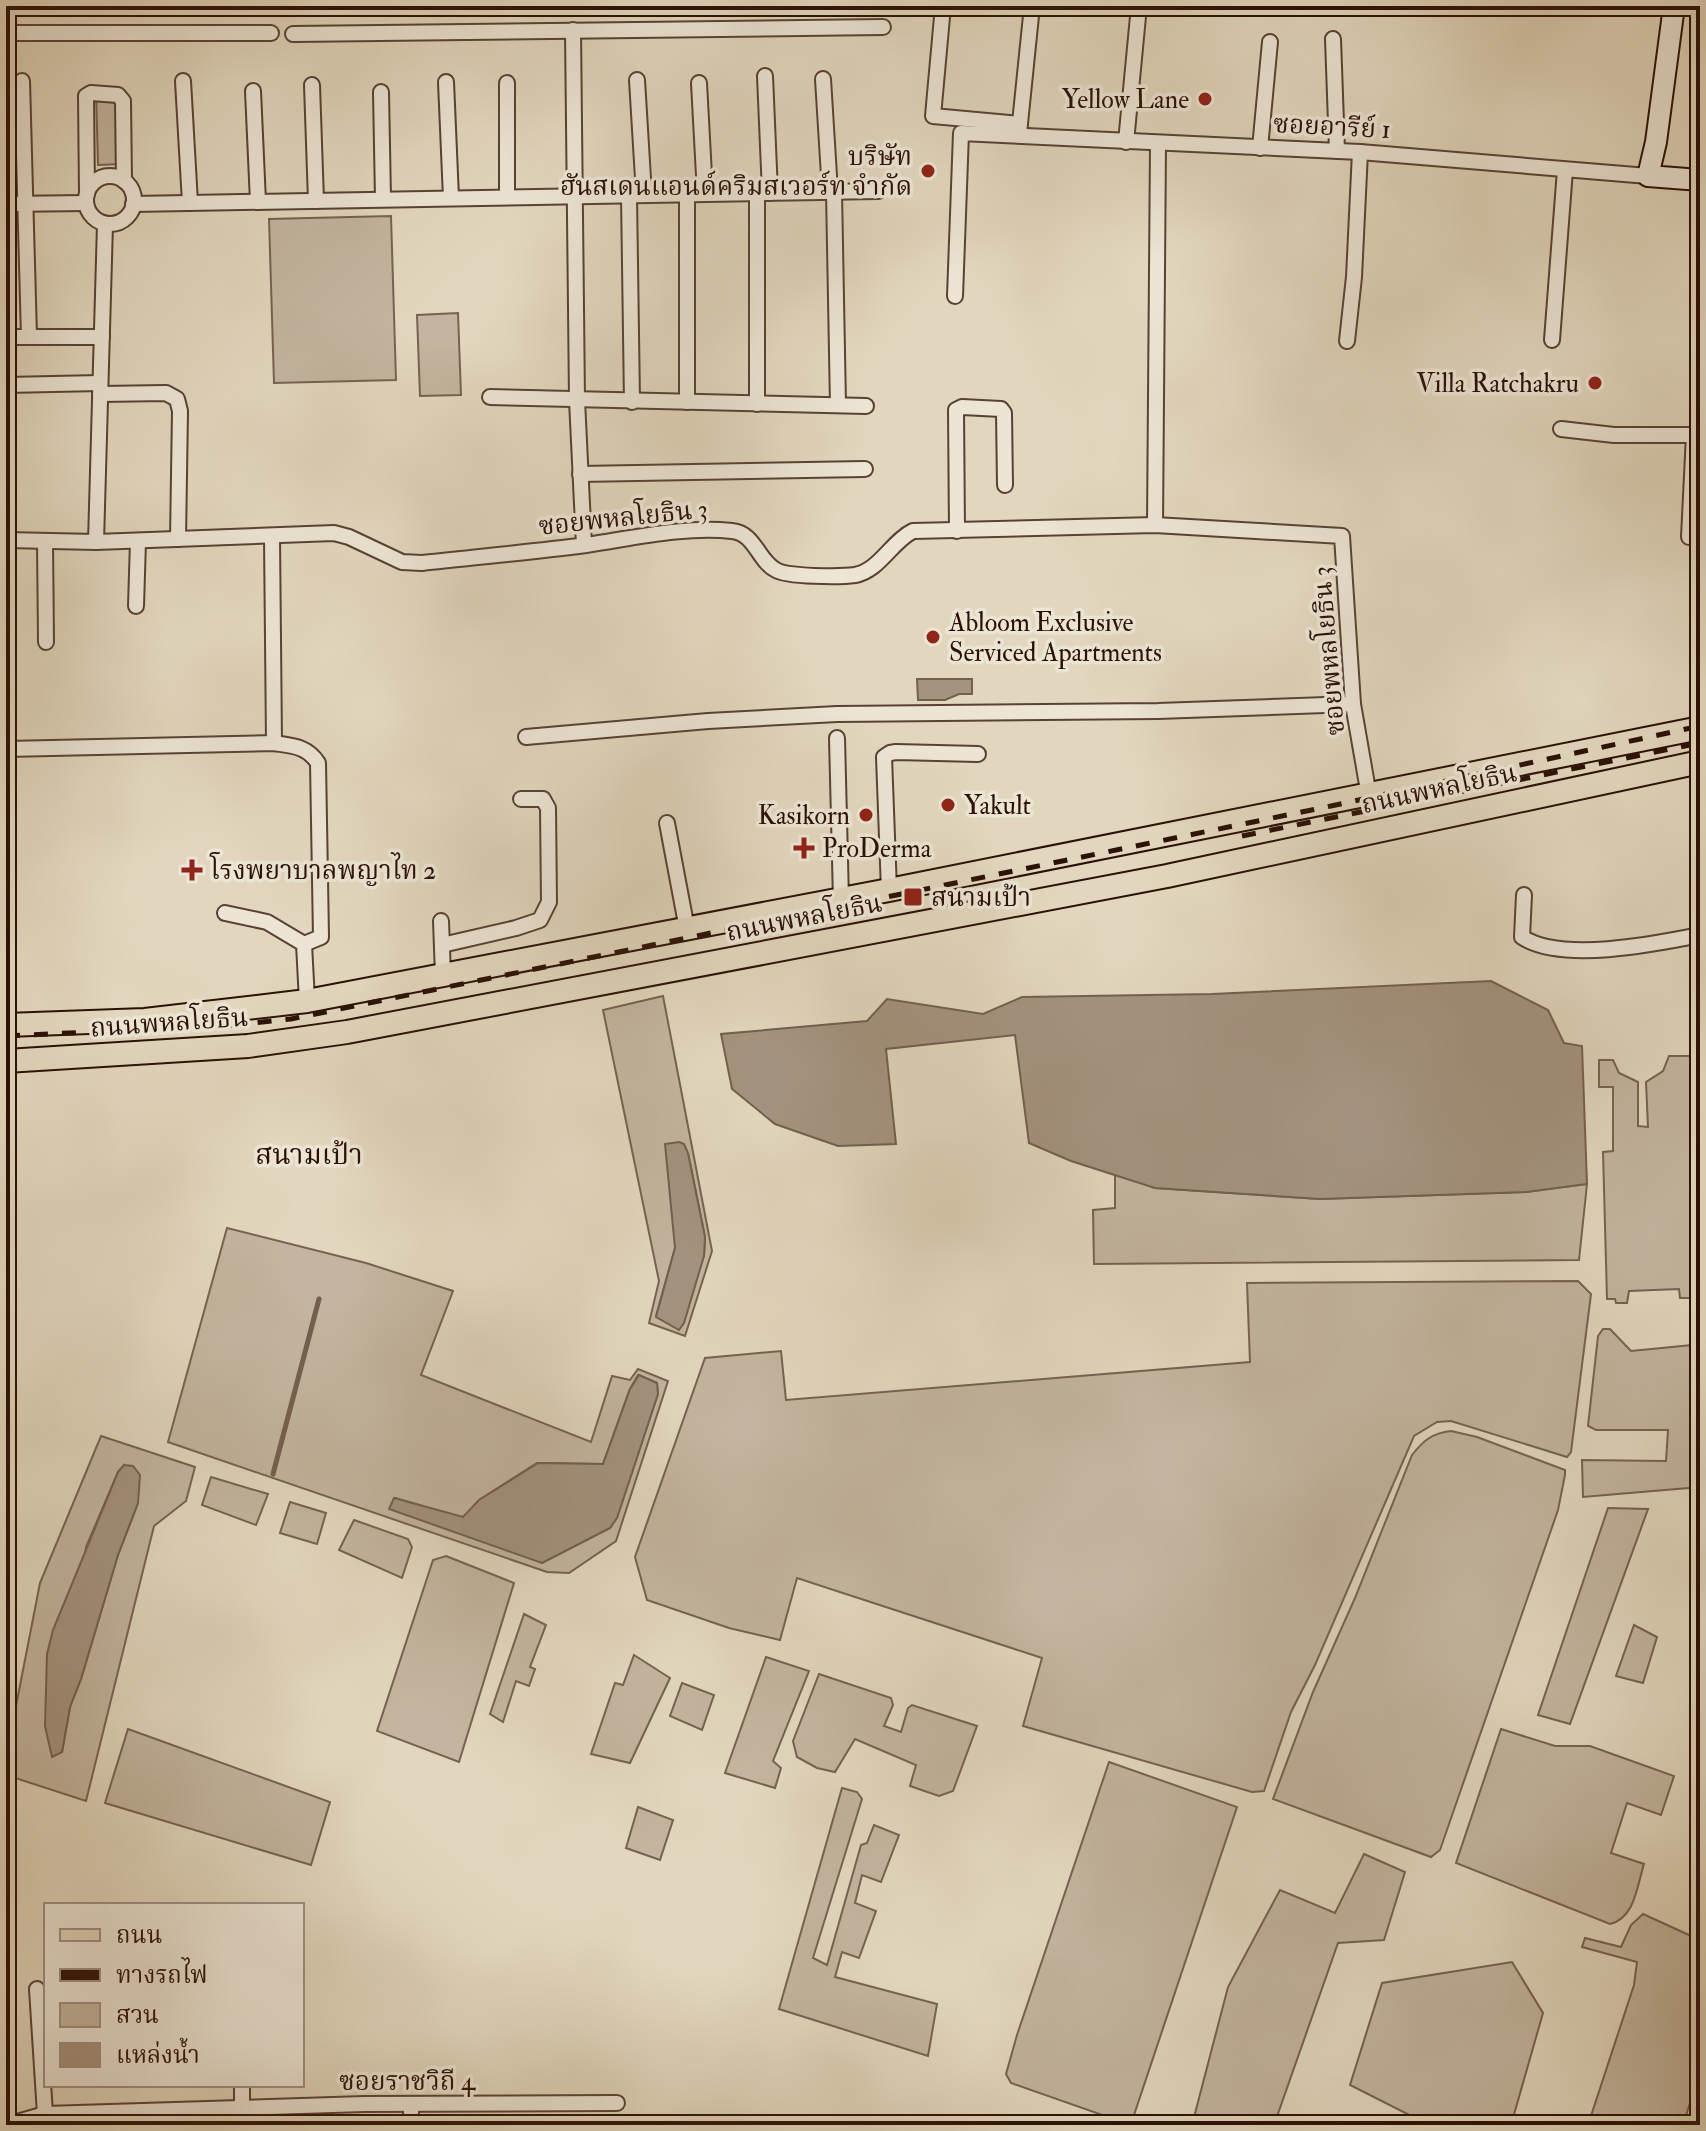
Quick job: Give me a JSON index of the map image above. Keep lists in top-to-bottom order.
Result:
{
  "streets": {
    "main road": ["ถนนพหลโยธิน"],
    "street": ["ซอยอารีย์ 1", "ซอยพหลโยธิน 3", "ซอยราชวิถี 4"]
  },
  "crossings": [
    ["ซอยพหลโยธิน 3", "ถนนพหลโยธิน"]
  ],
  "districts": ["สนามเป้า"],
  "places": {
    "other": [
      "Yellow Lane",
      "บริษัท ฮันสเดนแอนด์คริมสเวอร์ท จำกัด",
      "Villa Ratchakru",
      "Abloom Exclusive Serviced Apartments",
      "Yakult",
      "Kasikorn"
    ],
    "health": ["ProDerma", "โรงพยาบาลพญาไท 2"],
    "transit": ["สนามเป้า"]
  },
  "legend": [
    "ถนน",
    "ทางรถไฟ",
    "สวน",
    "แหล่งน้ำ"
  ]
}
